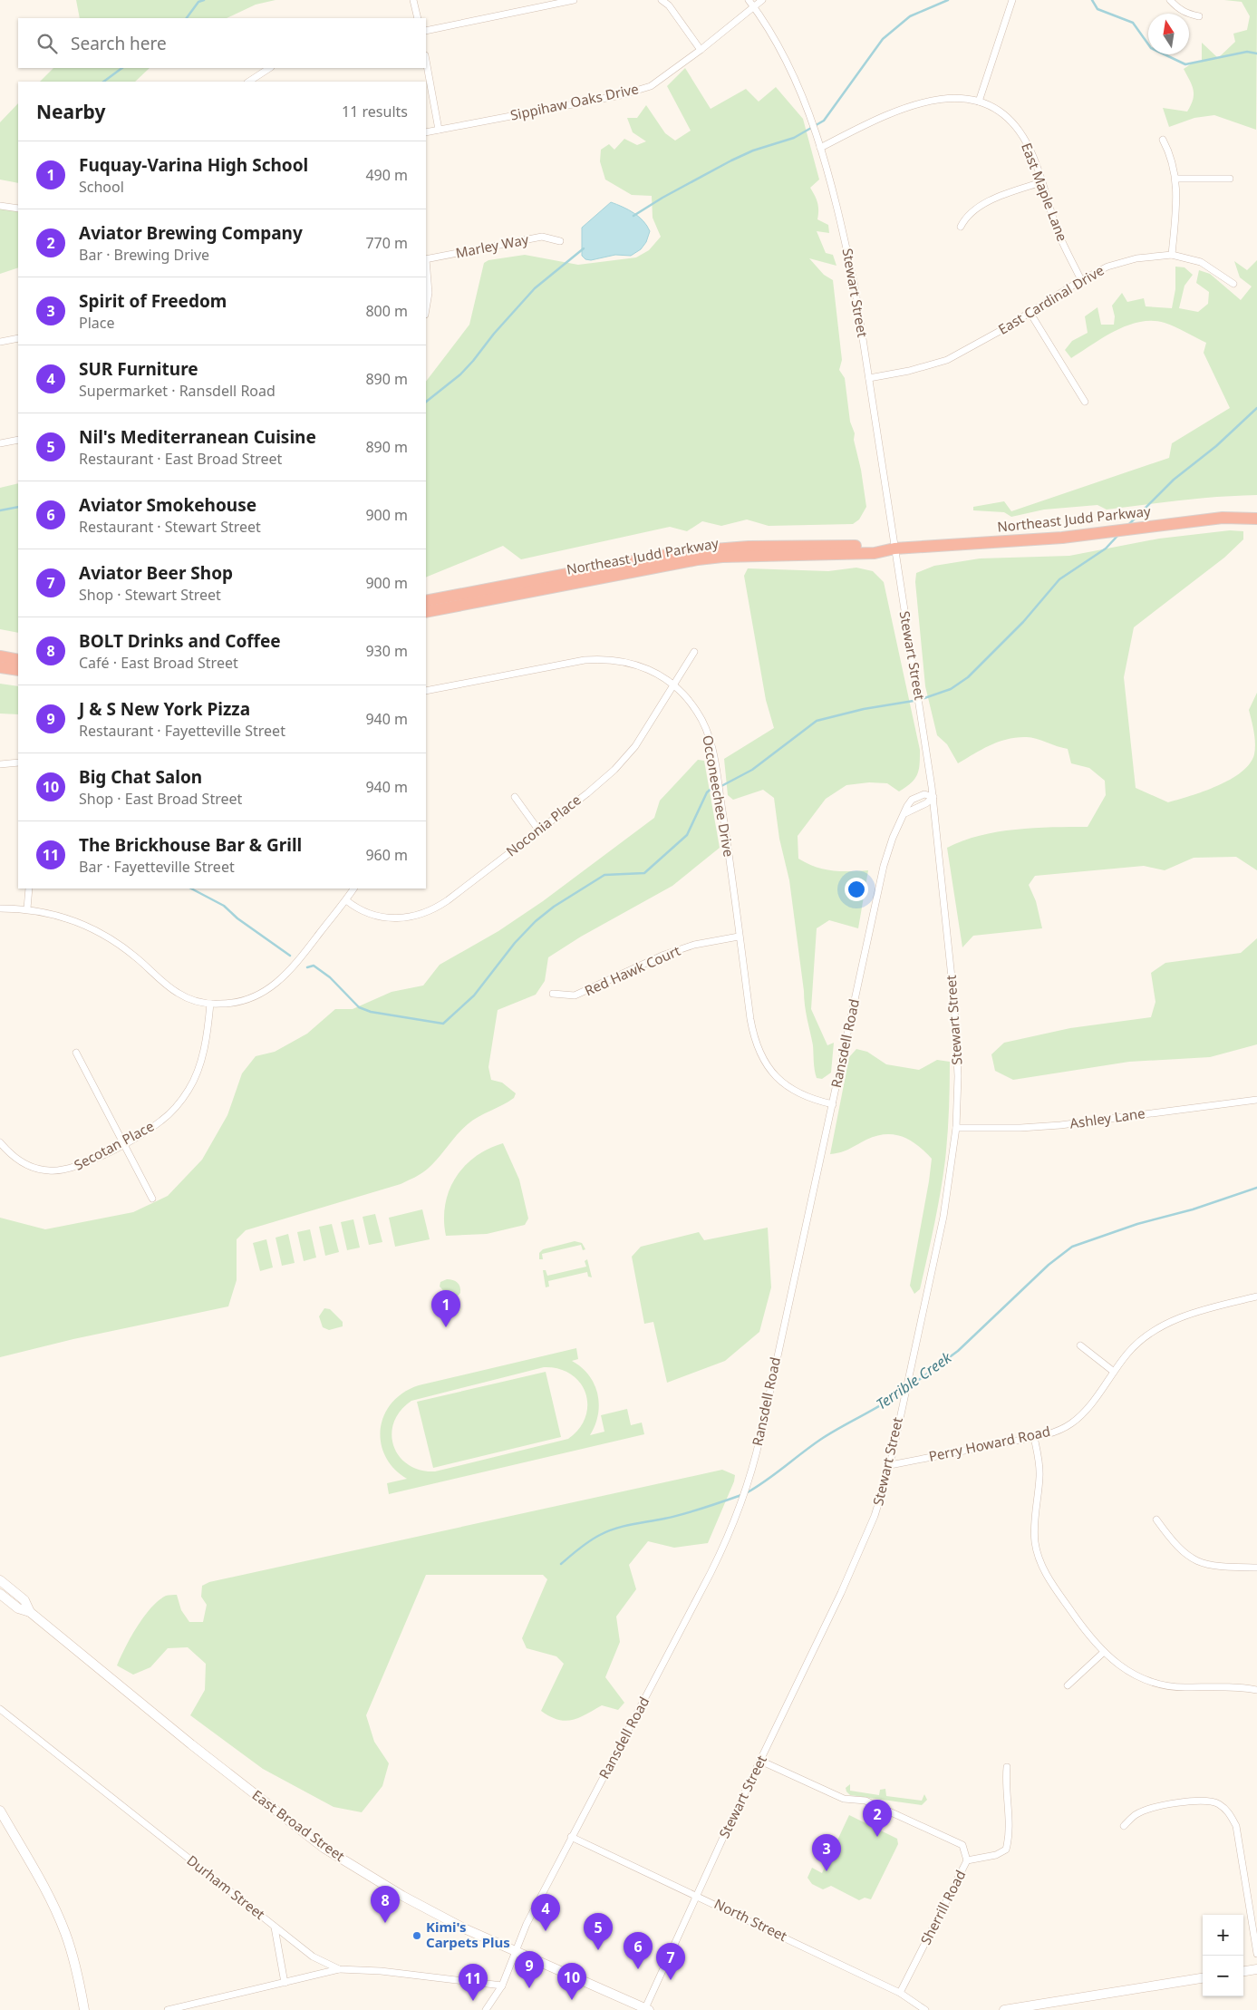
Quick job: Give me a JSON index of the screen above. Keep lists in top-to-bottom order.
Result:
{
  "streets": {
    "highway": ["Northeast Judd Parkway"],
    "main road": ["East Broad Street"],
    "street": [
      "Sippihaw Oaks Drive",
      "East Maple Lane",
      "Marley Way",
      "Stewart Street",
      "East Cardinal Drive",
      "Occoneechee Drive",
      "Noconia Place",
      "Red Hawk Court",
      "Ransdell Road",
      "Ashley Lane",
      "Secotan Place",
      "Perry Howard Road",
      "Durham Street",
      "Sherrill Road",
      "North Street"
    ]
  },
  "crossings": [
    ["Sippihaw Oaks Drive", "Stewart Street"],
    ["East Maple Lane", "Stewart Street"],
    ["East Maple Lane", "East Cardinal Drive"],
    ["Stewart Street", "East Cardinal Drive"],
    ["Stewart Street", "Northeast Judd Parkway"],
    ["Stewart Street", "Ransdell Road"],
    ["Stewart Street", "Ashley Lane"],
    ["Stewart Street", "Perry Howard Road"],
    ["Stewart Street", "East Broad Street"],
    ["Stewart Street", "North Street"],
    ["Occoneechee Drive", "Noconia Place"],
    ["Occoneechee Drive", "Red Hawk Court"],
    ["Occoneechee Drive", "Ransdell Road"],
    ["Ransdell Road", "East Broad Street"],
    ["Ransdell Road", "Durham Street"],
    ["Ransdell Road", "North Street"],
    ["Sherrill Road", "North Street"]
  ],
  "water": ["Terrible Creek"],
  "places": ["Kimi's Carpets Plus"],
  "north": "top",
  "page": {
    "search": "Search here",
    "heading": ["Nearby", "11 results"],
    "list": [
      {
        "mark": "1",
        "name": "Fuquay-Varina High School",
        "note": "School",
        "value": "490 m"
      },
      {
        "mark": "2",
        "name": "Aviator Brewing Company",
        "note": "Bar · Brewing Drive",
        "value": "770 m"
      },
      {
        "mark": "3",
        "name": "Spirit of Freedom",
        "note": "Place",
        "value": "800 m"
      },
      {
        "mark": "4",
        "name": "SUR Furniture",
        "note": "Supermarket · Ransdell Road",
        "value": "890 m"
      },
      {
        "mark": "5",
        "name": "Nil's Mediterranean Cuisine",
        "note": "Restaurant · East Broad Street",
        "value": "890 m"
      },
      {
        "mark": "6",
        "name": "Aviator Smokehouse",
        "note": "Restaurant · Stewart Street",
        "value": "900 m"
      },
      {
        "mark": "7",
        "name": "Aviator Beer Shop",
        "note": "Shop · Stewart Street",
        "value": "900 m"
      },
      {
        "mark": "8",
        "name": "BOLT Drinks and Coffee",
        "note": "Café · East Broad Street",
        "value": "930 m"
      },
      {
        "mark": "9",
        "name": "J & S New York Pizza",
        "note": "Restaurant · Fayetteville Street",
        "value": "940 m"
      },
      {
        "mark": "10",
        "name": "Big Chat Salon",
        "note": "Shop · East Broad Street",
        "value": "940 m"
      },
      {
        "mark": "11",
        "name": "The Brickhouse Bar & Grill",
        "note": "Bar · Fayetteville Street",
        "value": "960 m"
      }
    ],
    "pins": [
      "1",
      "2",
      "3",
      "8",
      "4",
      "5",
      "6",
      "7",
      "9",
      "10",
      "11"
    ],
    "map_buttons": ["+", "−"]
  }
}
